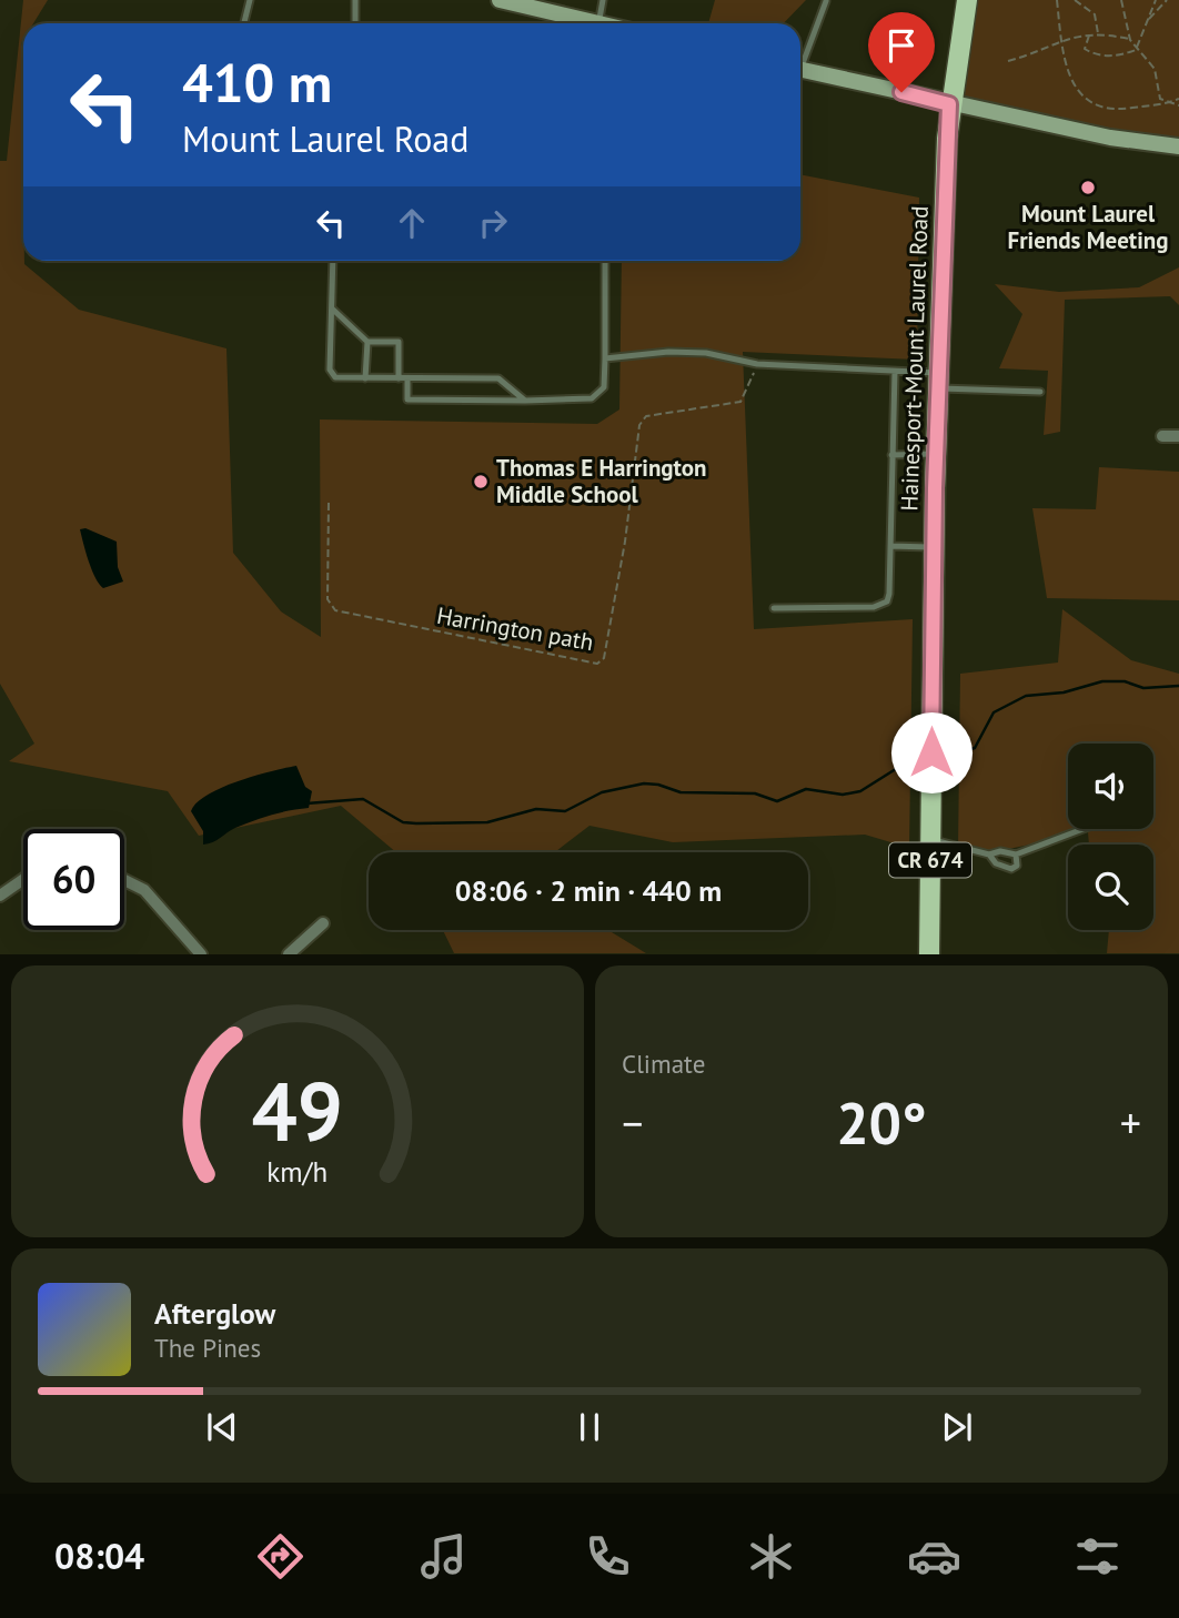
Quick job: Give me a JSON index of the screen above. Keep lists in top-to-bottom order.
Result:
{
  "streets": {
    "main road": ["Hainesport-Mount Laurel Road", "CR 674"],
    "path": ["Harrington path"]
  },
  "places": ["Mount Laurel Friends Meeting", "Thomas E Harrington Middle School"],
  "page": {
    "turn": ["410 m", "Mount Laurel Road"],
    "limit": "60",
    "trip": "08:06 · 2 min · 440 m",
    "tile": "Climate",
    "heat": ["−", "20°", "+"],
    "song": ["Afterglow", "The Pines"],
    "tabs": "08:04",
    "gauge": ["49", "km/h"]
  }
}
